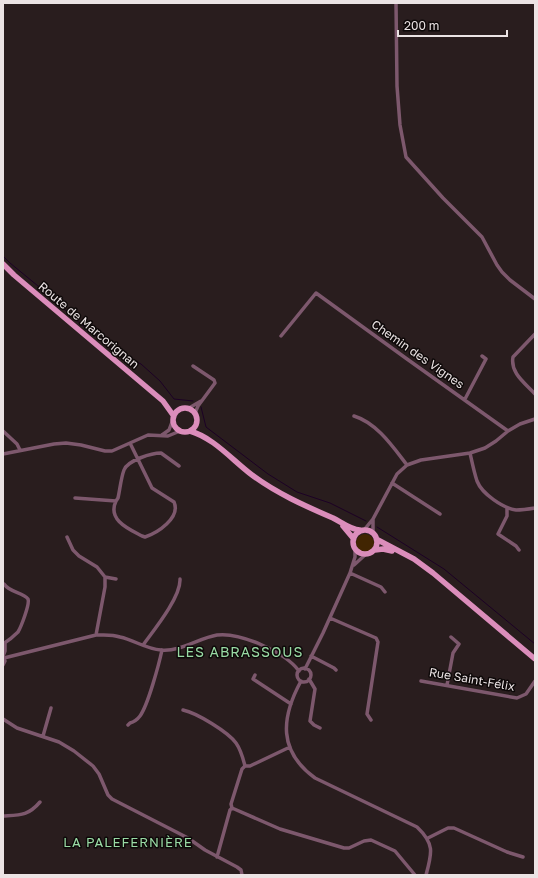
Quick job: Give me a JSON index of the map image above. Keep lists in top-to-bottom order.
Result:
{
  "streets": {
    "main road": ["Route de Marcorignan"],
    "street": ["Chemin des Vignes", "Rue Saint-Félix"]
  },
  "districts": ["LES ABRASSOUS", "LA PALEFERNIÈRE"],
  "scale_bar": "200 m"
}
